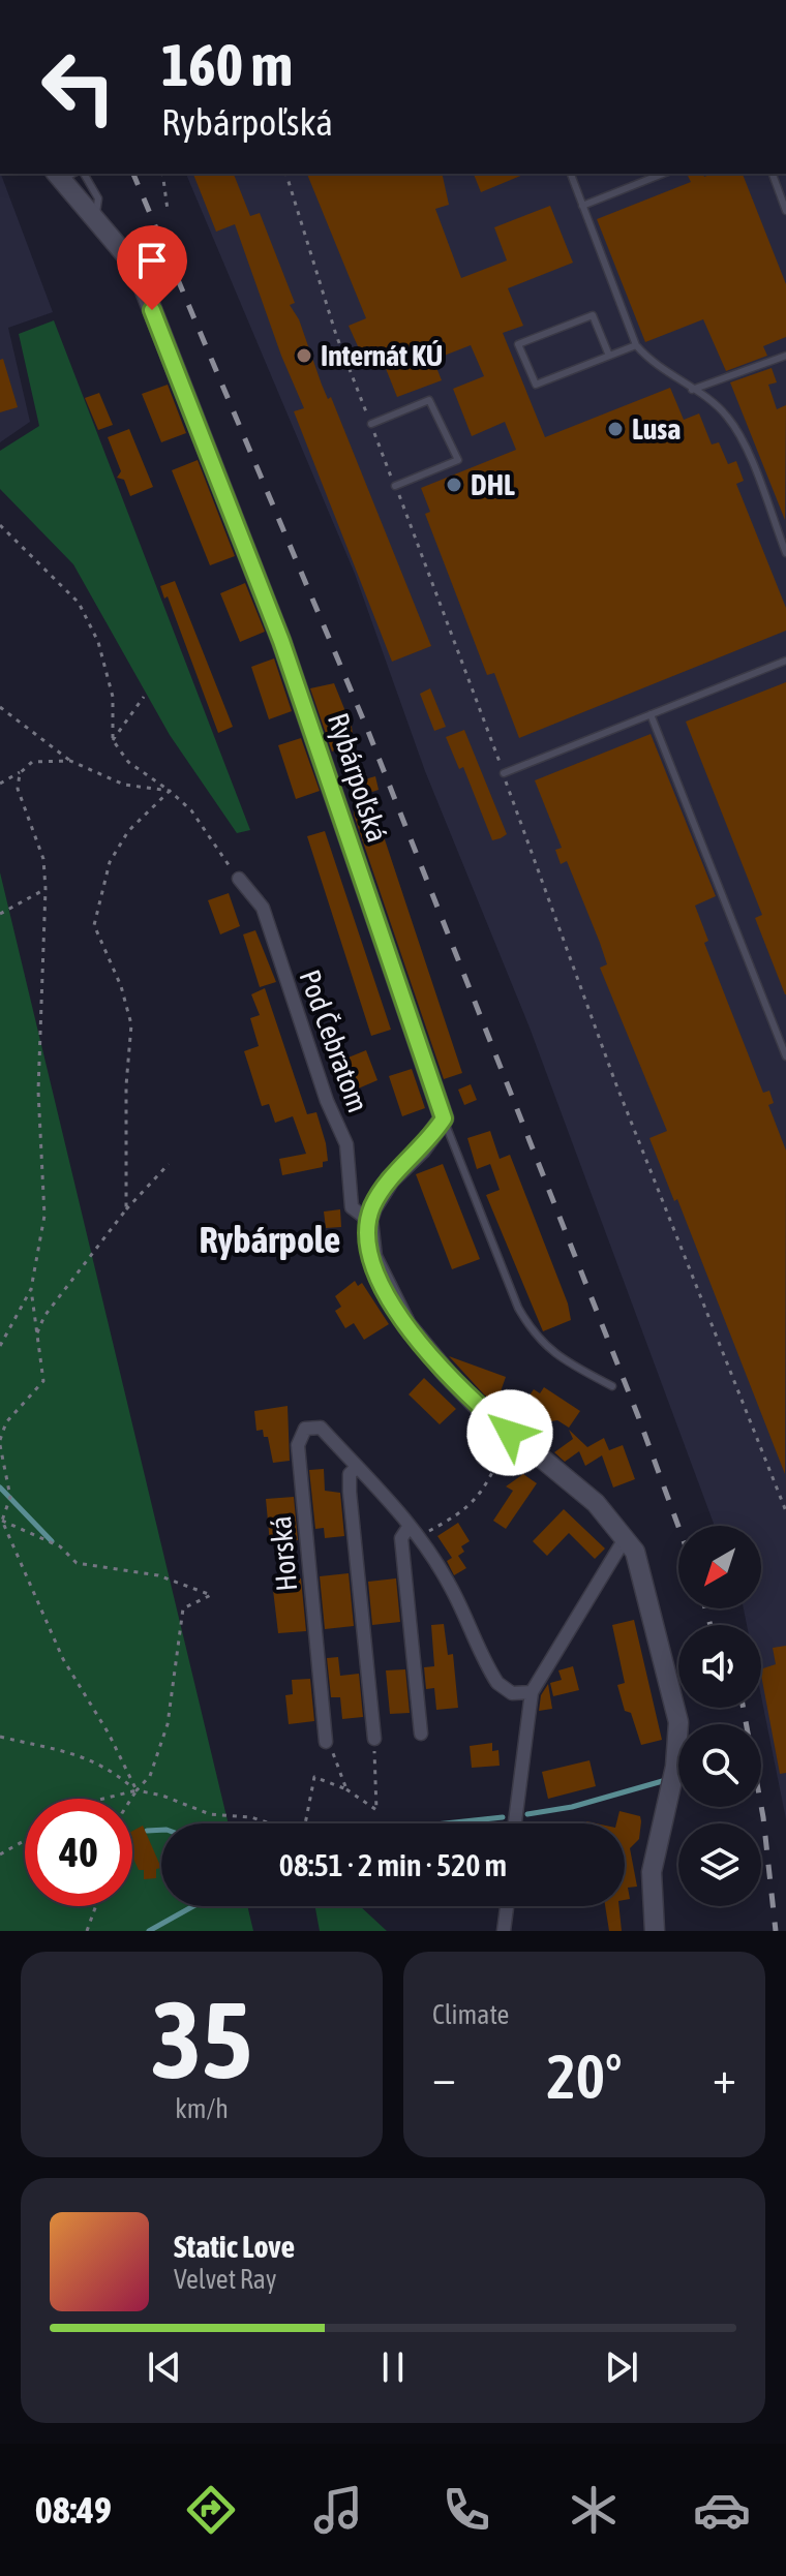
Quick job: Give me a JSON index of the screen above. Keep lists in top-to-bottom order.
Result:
{
  "streets": {
    "street": ["Rybárpoľská", "Pod Čebratom", "Horská"]
  },
  "districts": ["Rybárpole"],
  "places": ["Internát KÚ", "Lusa", "DHL"],
  "north": "bottom left",
  "page": {
    "turn": ["160 m", "Rybárpoľská"],
    "limit": "40",
    "trip": "08:51 · 2 min · 520 m",
    "tile": [
      ["35", "km/h"],
      "Climate"
    ],
    "heat": ["−", "20°", "+"],
    "song": ["Static Love", "Velvet Ray"],
    "tabs": "08:49"
  }
}
